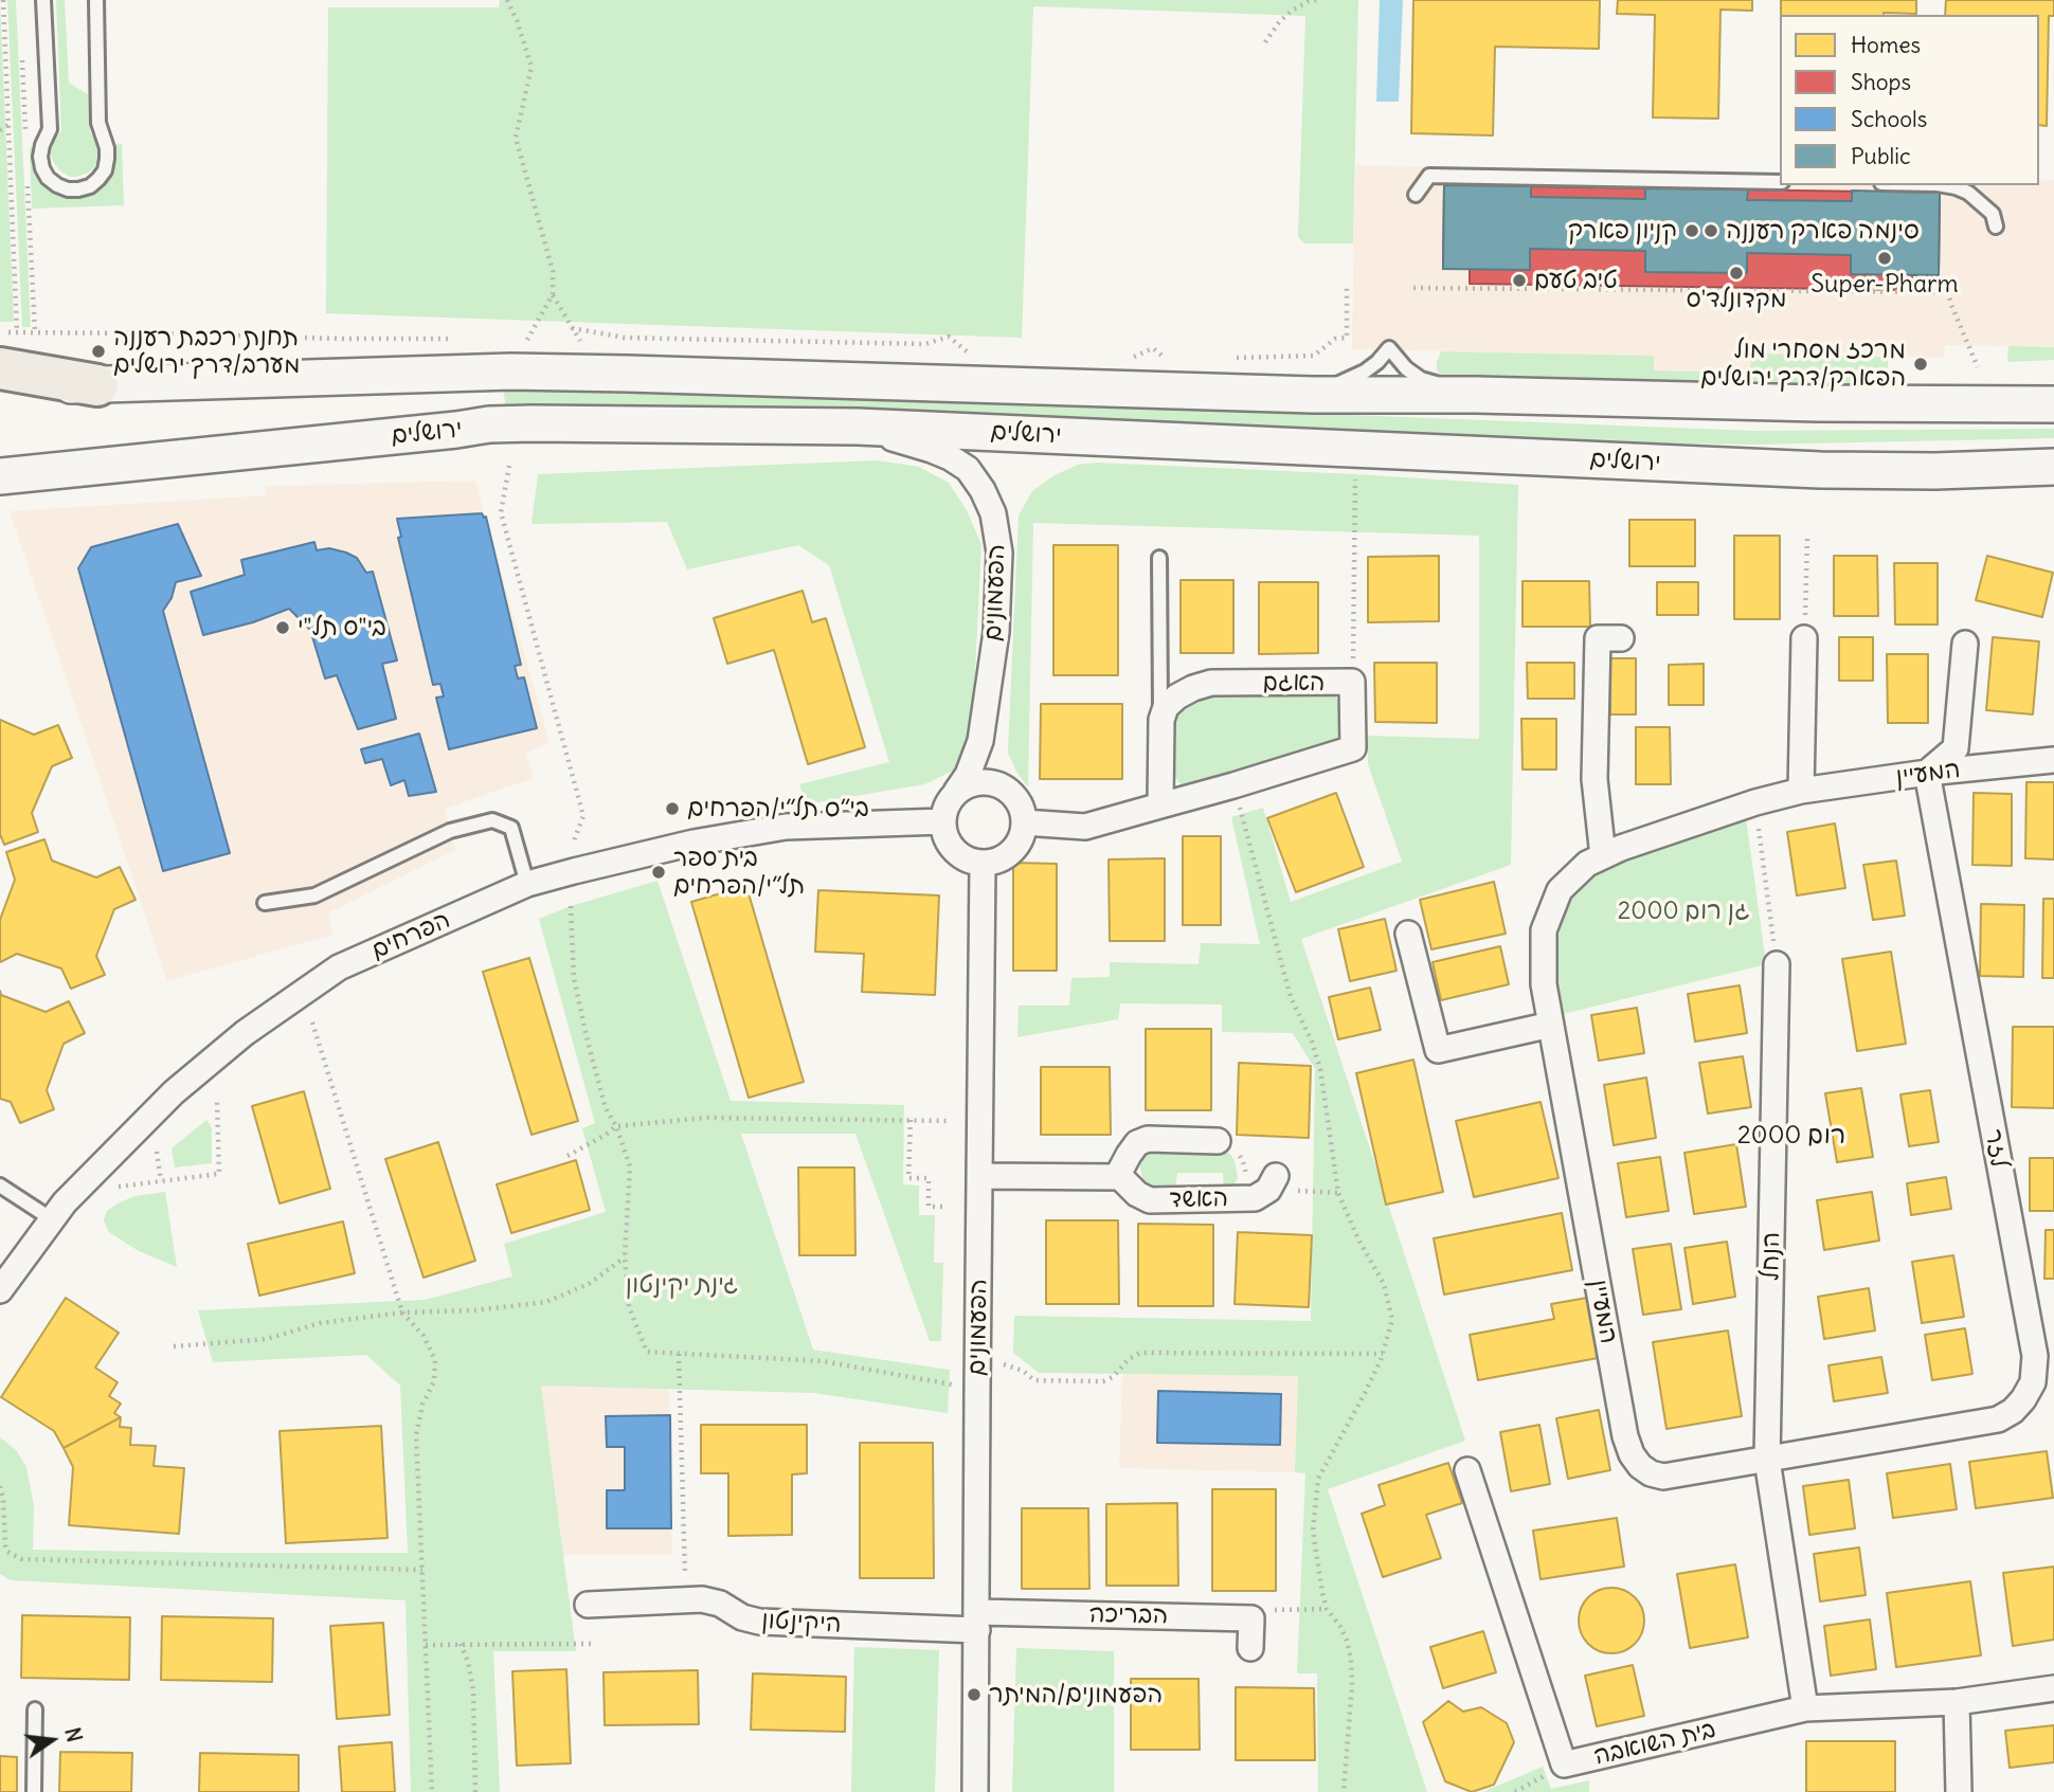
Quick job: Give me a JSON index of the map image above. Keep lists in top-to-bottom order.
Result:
{
  "streets": {
    "main road": ["ירושלים"],
    "street": [
      "הפעמונים",
      "האגם",
      "המעיין",
      "הפרחים",
      "לזר",
      "האשד",
      "הנחל",
      "הבריכה",
      "היקינטון",
      "בית השואבה"
    ]
  },
  "crossings": [
    ["ירושלים", "הפעמונים"],
    ["הפעמונים", "האגם"],
    ["הפעמונים", "הפרחים"],
    ["הפעמונים", "הבריכה"],
    ["הפעמונים", "היקינטון"],
    ["האגם", "הפרחים"],
    ["המעיין", "לזר"],
    ["המעיין", "הנחל"],
    ["לזר", "הנחל"],
    ["הנחל", "בית השואבה"],
    ["הבריכה", "היקינטון"]
  ],
  "districts": ["רום 2000"],
  "parks": ["גן רום 2000", "גינת יקינטון"],
  "places": [
    "קניון פארק",
    "סינמה פארק רעננה",
    "Super-Pharm",
    "מקדונלד'ס",
    "טיב טעם",
    "תחנת רכבת רעננה מערב/דרך ירושלים",
    "מרכז מסחרי מול הפארק/דרך ירושלים",
    "בי\"ס תל\"י",
    "בי״ס תל״י/הפרחים",
    "בית ספר תל״י/הפרחים",
    "הפעמונים/המיתר"
  ],
  "legend": [
    "Homes",
    "Shops",
    "Schools",
    "Public"
  ],
  "north": "right"
}
